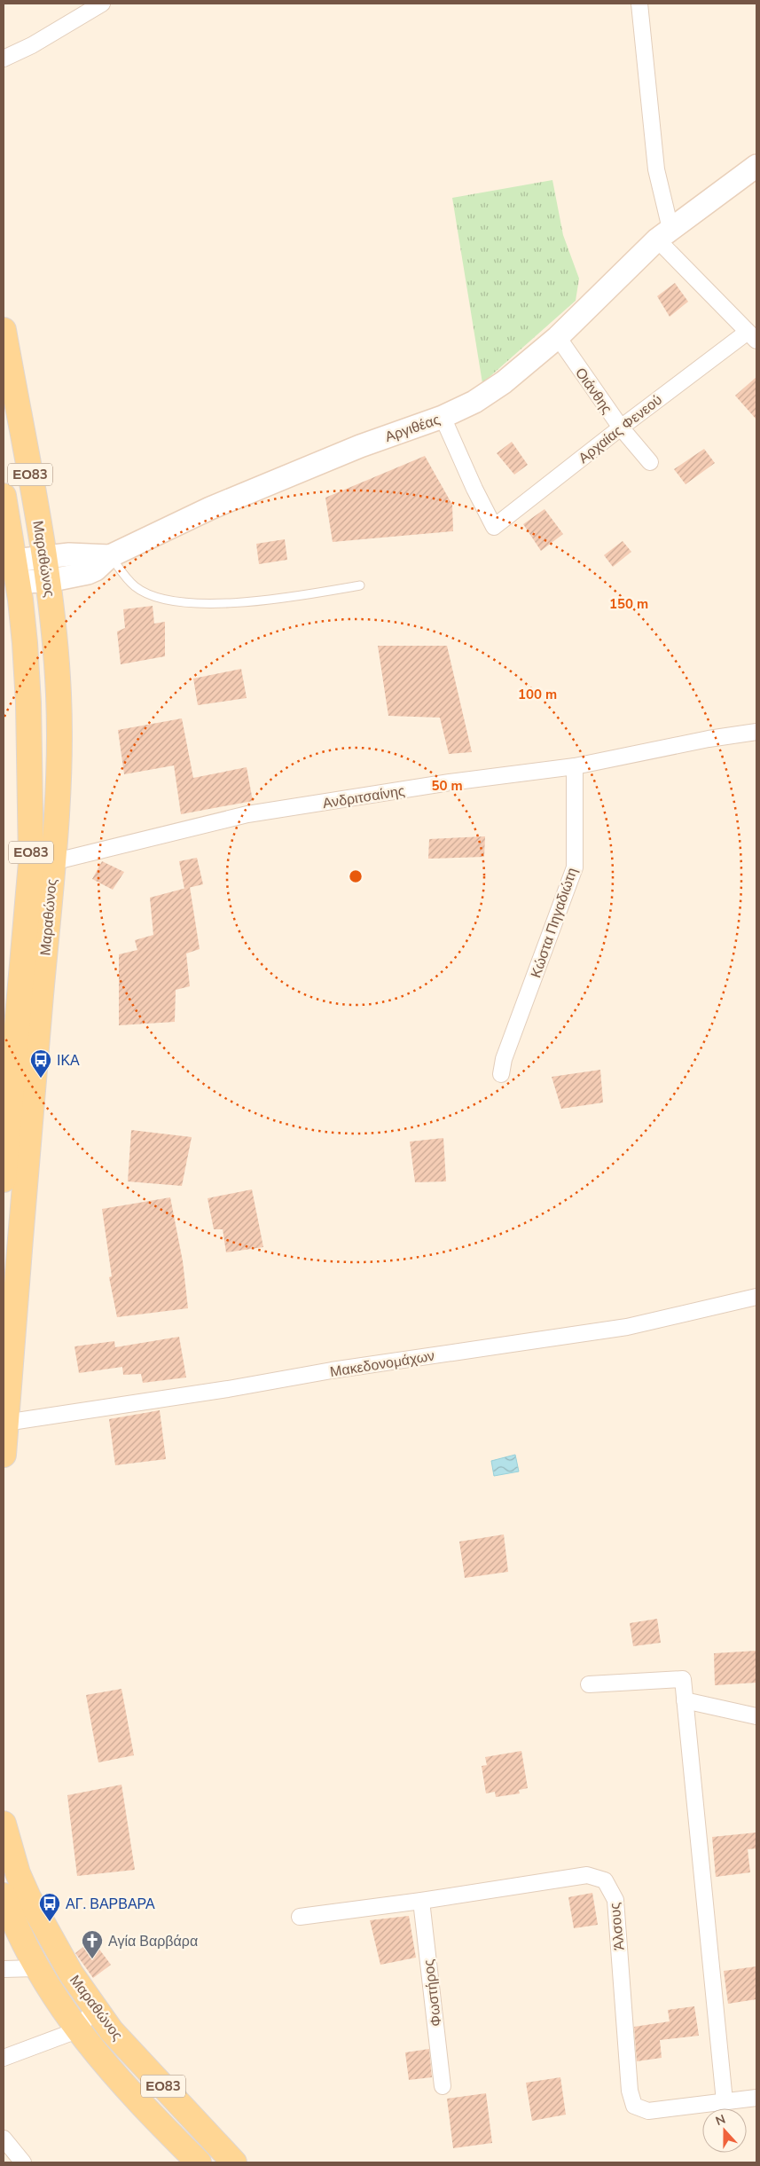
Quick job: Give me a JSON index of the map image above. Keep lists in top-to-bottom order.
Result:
{
  "streets": {
    "main road": ["ΕΟ83", "Μαραθώνος"],
    "street": [
      "Οιάνθης",
      "Αργιθέας",
      "Αρχαίας Φενεού",
      "Ανδριτσαίνης",
      "Κώστα Πηγαδιώτη",
      "Μακεδονομάχων",
      "Άλσους",
      "Φωστήρος"
    ]
  },
  "crossings": [
    ["Οιάνθης", "Αργιθέας"],
    ["Οιάνθης", "Αρχαίας Φενεού"],
    ["Αργιθέας", "Αρχαίας Φενεού"],
    ["Μαραθώνος", "Ανδριτσαίνης"],
    ["Μαραθώνος", "Μακεδονομάχων"],
    ["Ανδριτσαίνης", "Κώστα Πηγαδιώτη"],
    ["Άλσους", "Φωστήρος"]
  ],
  "places": {
    "bus stop": ["ΙΚΑ", "ΑΓ. ΒΑΡΒΑΡΑ"],
    "church": ["Αγία Βαρβάρα"]
  },
  "north": "top",
  "rings": ["150 m", "100 m", "50 m"]
}
